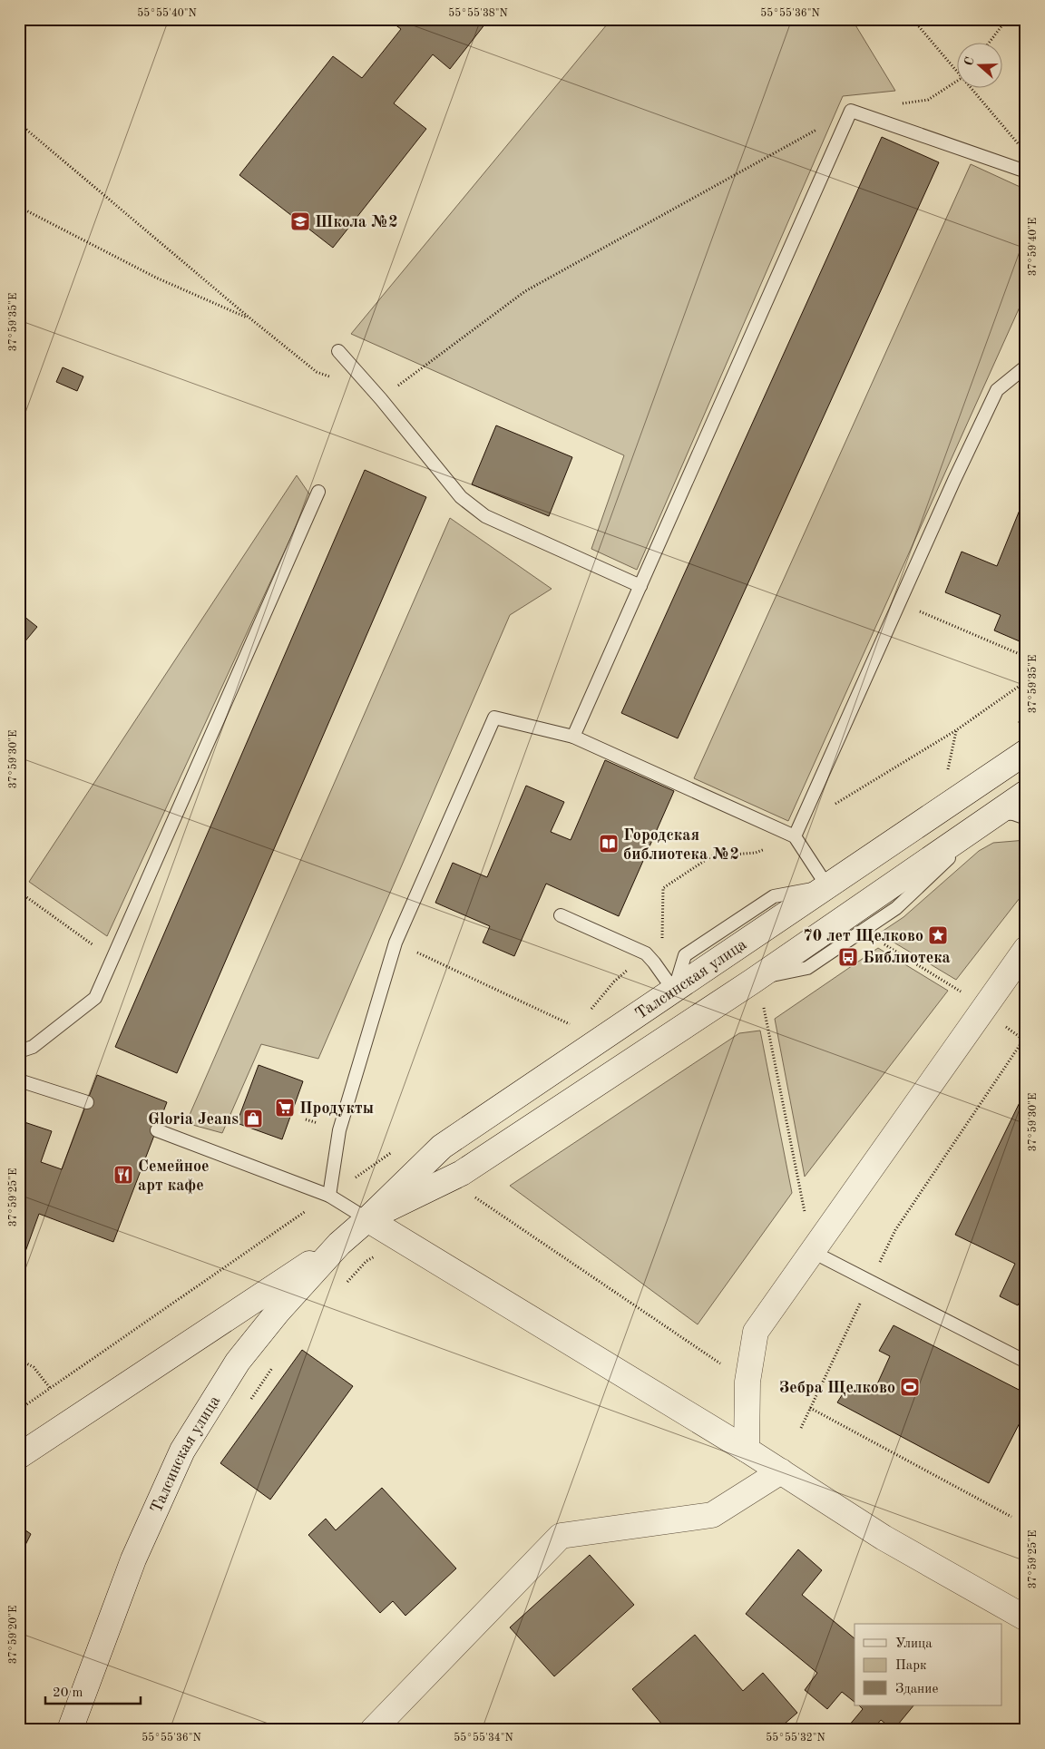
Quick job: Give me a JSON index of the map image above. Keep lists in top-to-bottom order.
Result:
{
  "streets": {
    "street": ["Талсинская улица"]
  },
  "places": {
    "school or university": ["Школа №2"],
    "library": ["Городская библиотека №2"],
    "place": ["70 лет Щелково"],
    "bus stop": ["Библиотека"],
    "supermarket": ["Продукты"],
    "shop": ["Gloria Jeans"],
    "restaurant": ["Семейное арт кафе"],
    "sports": ["Зебра Щелково"]
  },
  "legend": ["Улица", "Парк", "Здание"],
  "scale_bar": "20 m",
  "north": "left",
  "coordinates": [
    "55°55'40\"N",
    "55°55'38\"N",
    "55°55'36\"N",
    "37°59'40\"E",
    "37°59'35\"E",
    "37°59'30\"E",
    "37°59'25\"E",
    "37°59'20\"E",
    "55°55'34\"N",
    "55°55'32\"N"
  ]
}
